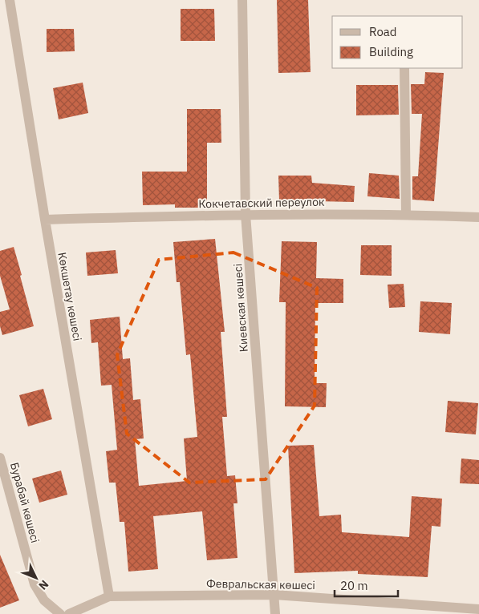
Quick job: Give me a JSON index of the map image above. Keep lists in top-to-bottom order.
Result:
{
  "streets": {
    "street": [
      "Кокчетавский переулок",
      "Көкшетау көшесі",
      "Киевская көшесі",
      "Бурабай көшесі",
      "Февральская көшесі"
    ]
  },
  "crossings": [
    ["Кокчетавский переулок", "Көкшетау көшесі"],
    ["Кокчетавский переулок", "Киевская көшесі"],
    ["Көкшетау көшесі", "Февральская көшесі"],
    ["Киевская көшесі", "Февральская көшесі"]
  ],
  "legend": ["Road", "Building"],
  "scale_bar": "20 m",
  "north": "bottom right"
}
